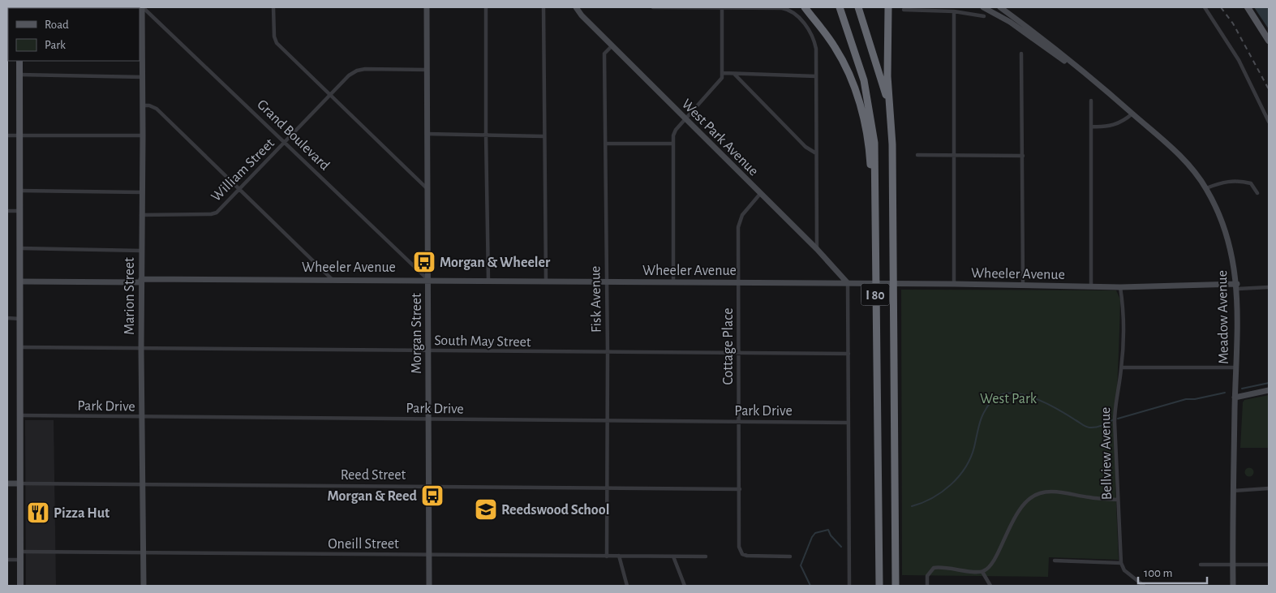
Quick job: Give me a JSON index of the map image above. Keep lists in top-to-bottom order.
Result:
{
  "streets": {
    "highway": ["I 80"],
    "street": [
      "Grand Boulevard",
      "West Park Avenue",
      "William Street",
      "Wheeler Avenue",
      "Marion Street",
      "Fisk Avenue",
      "Meadow Avenue",
      "Morgan Street",
      "South May Street",
      "Cottage Place",
      "Park Drive",
      "Bellview Avenue",
      "Reed Street",
      "Oneill Street"
    ]
  },
  "crossings": [
    ["Grand Boulevard", "William Street"],
    ["Grand Boulevard", "Wheeler Avenue"],
    ["Grand Boulevard", "Marion Street"],
    ["Grand Boulevard", "Morgan Street"],
    ["West Park Avenue", "Wheeler Avenue"],
    ["West Park Avenue", "Fisk Avenue"],
    ["West Park Avenue", "Cottage Place"],
    ["William Street", "Marion Street"],
    ["William Street", "Morgan Street"],
    ["Wheeler Avenue", "Marion Street"],
    ["Wheeler Avenue", "Fisk Avenue"],
    ["Wheeler Avenue", "Meadow Avenue"],
    ["Wheeler Avenue", "Morgan Street"],
    ["Wheeler Avenue", "Cottage Place"],
    ["Wheeler Avenue", "Bellview Avenue"],
    ["Marion Street", "South May Street"],
    ["Marion Street", "Park Drive"],
    ["Marion Street", "Reed Street"],
    ["Marion Street", "Oneill Street"],
    ["Fisk Avenue", "South May Street"],
    ["Fisk Avenue", "Park Drive"],
    ["Fisk Avenue", "Reed Street"],
    ["Fisk Avenue", "Oneill Street"],
    ["Morgan Street", "South May Street"],
    ["Morgan Street", "Park Drive"],
    ["Morgan Street", "Reed Street"],
    ["Morgan Street", "Oneill Street"],
    ["South May Street", "Cottage Place"],
    ["Cottage Place", "Park Drive"],
    ["Cottage Place", "Reed Street"]
  ],
  "parks": ["West Park"],
  "places": {
    "bus stop": ["Morgan & Wheeler", "Morgan & Reed"],
    "school or university": ["Reedswood School"],
    "restaurant": ["Pizza Hut"]
  },
  "legend": ["Road", "Park"],
  "scale_bar": "100 m"
}
